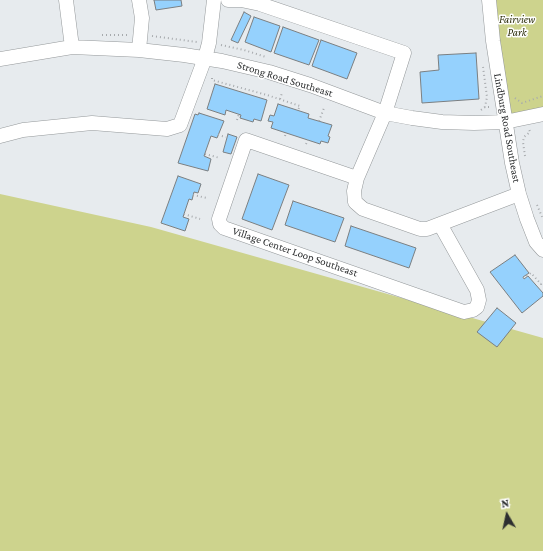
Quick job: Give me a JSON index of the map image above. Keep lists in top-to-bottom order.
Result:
{
  "streets": {
    "street": ["Strong Road Southeast", "Lindburg Road Southeast", "Village Center Loop Southeast"]
  },
  "crossings": [
    ["Strong Road Southeast", "Lindburg Road Southeast"]
  ],
  "parks": ["Fairview Park"],
  "north": "top"
}
